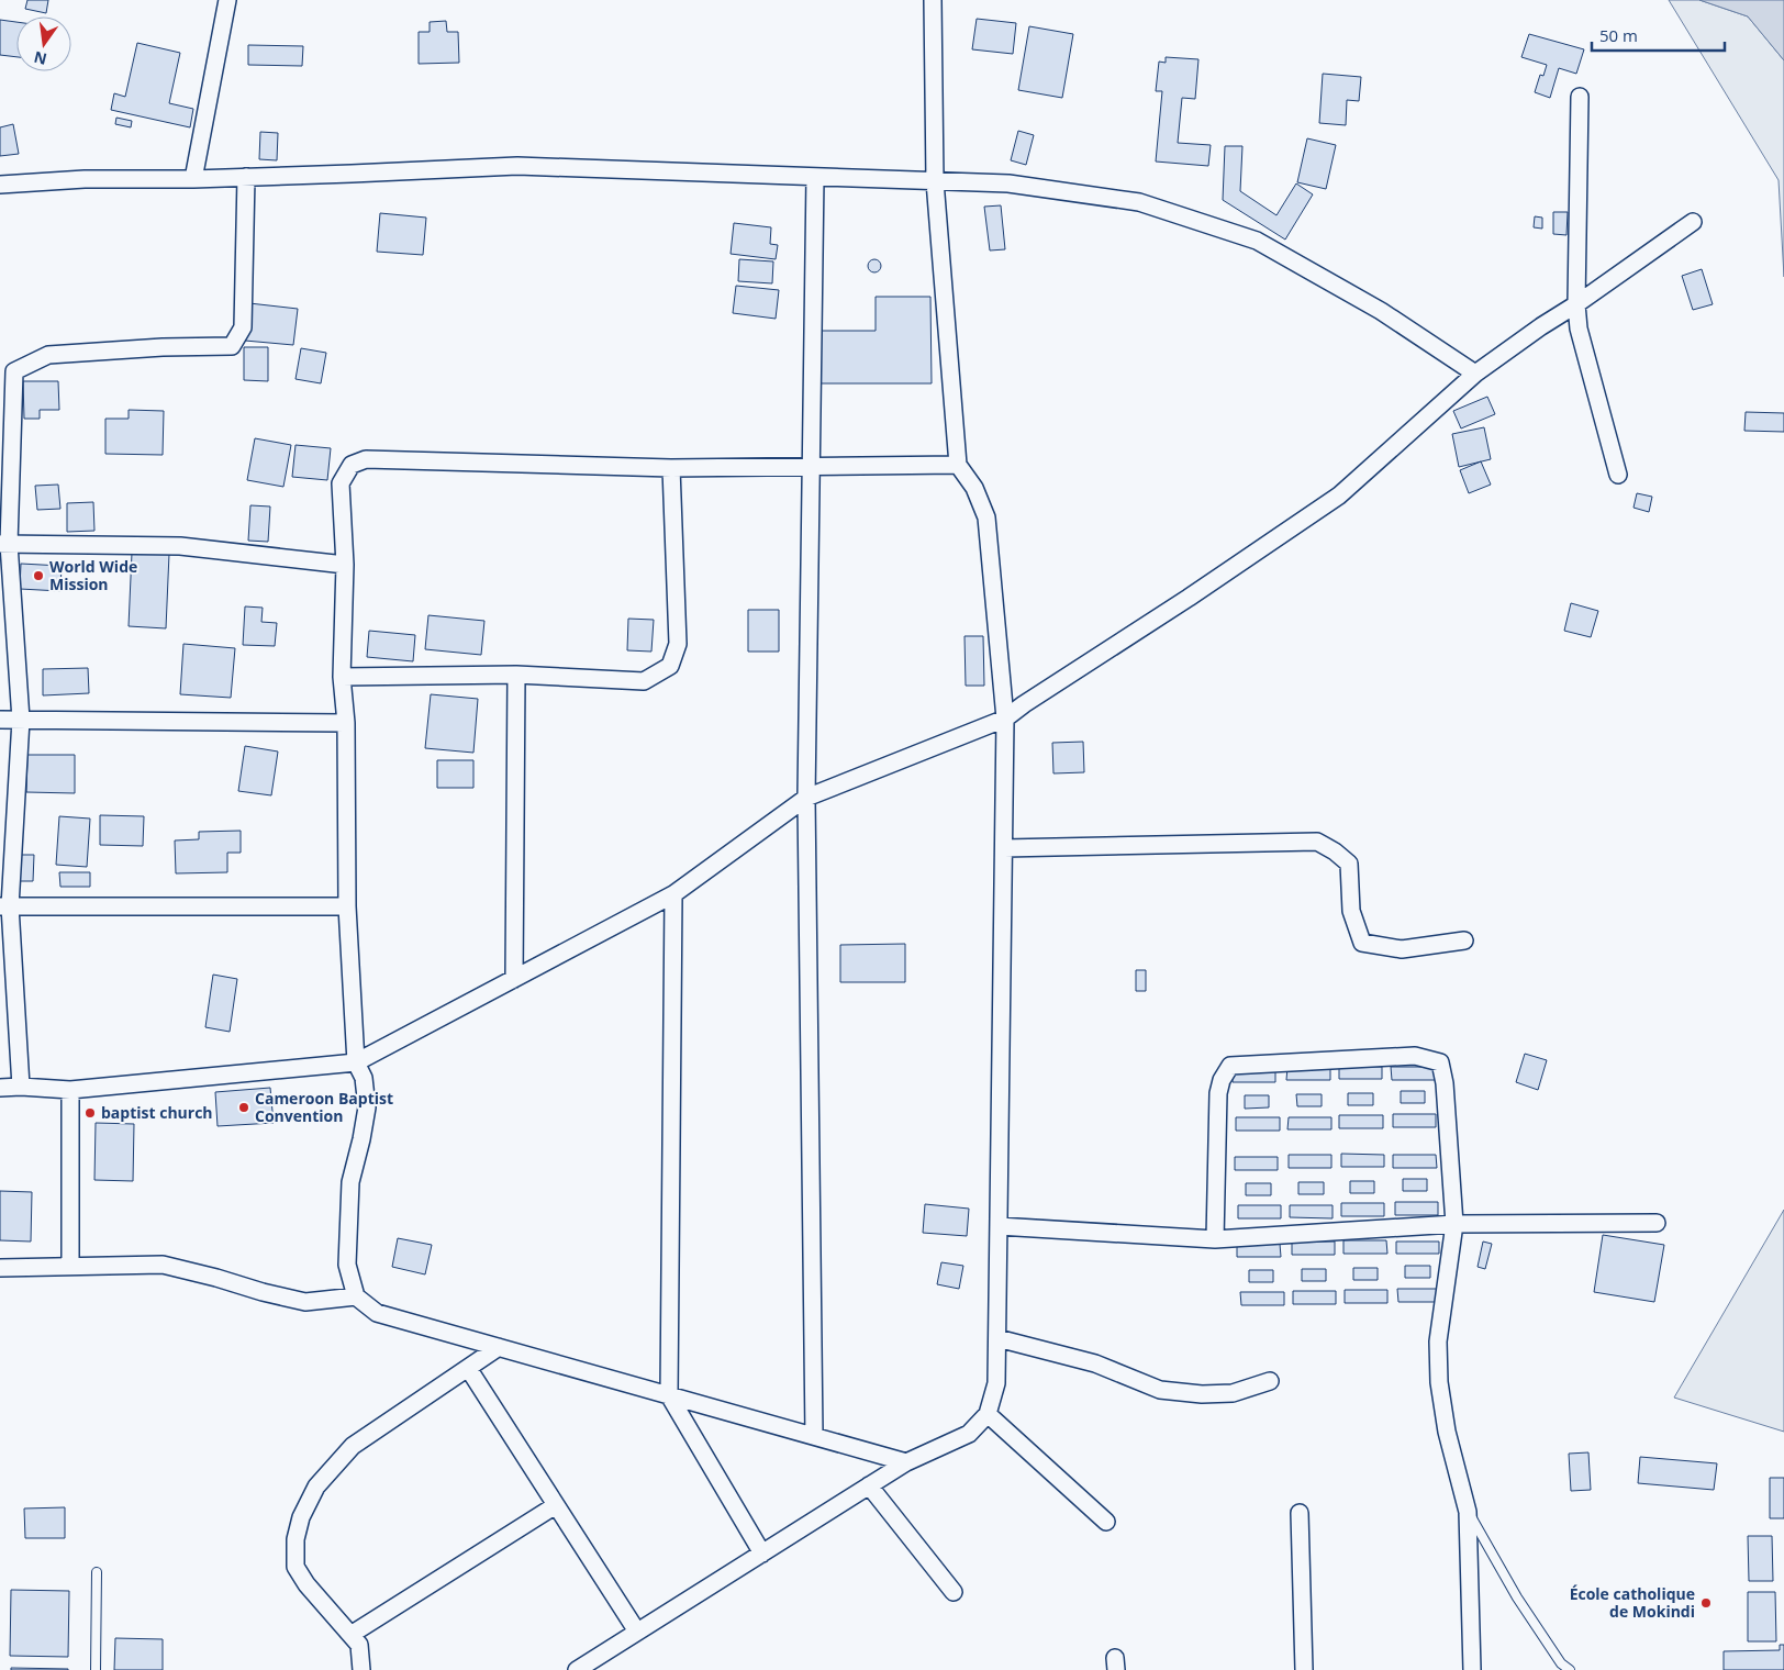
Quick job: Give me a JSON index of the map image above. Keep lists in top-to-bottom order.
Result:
{
  "places": [
    "World Wide Mission",
    "Cameroon Baptist Convention",
    "baptist church",
    "École catholique de Mokindi"
  ],
  "scale_bar": "50 m",
  "north": "bottom"
}
